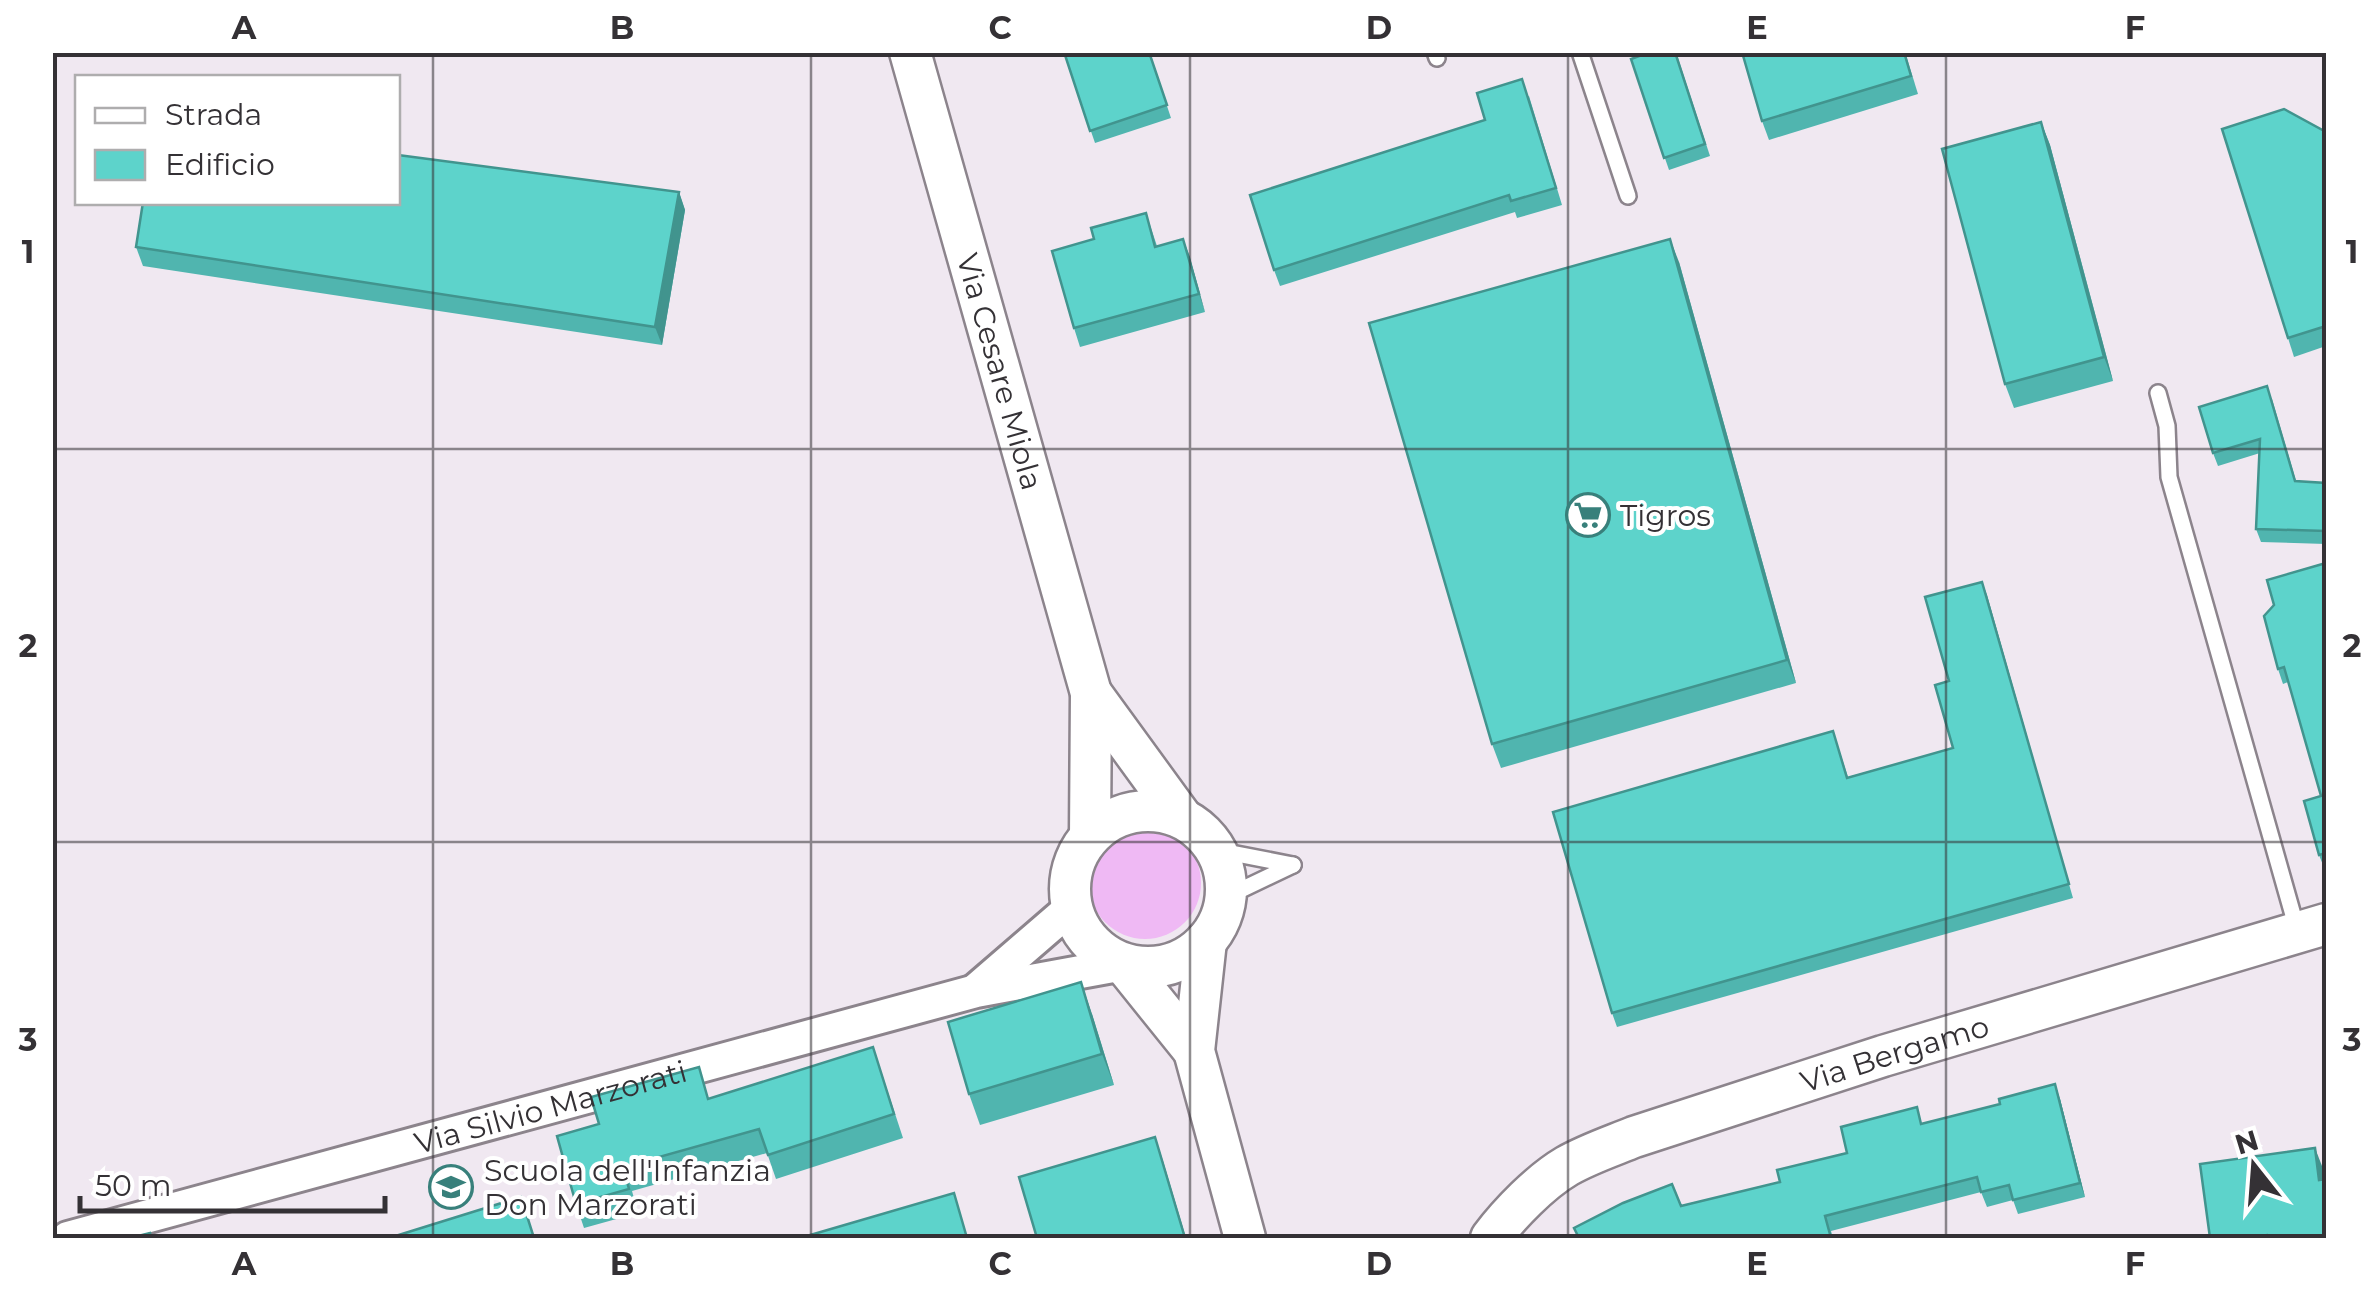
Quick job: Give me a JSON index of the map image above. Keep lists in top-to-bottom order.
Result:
{
  "streets": {
    "street": ["Via Cesare Miola", "Via Bergamo", "Via Silvio Marzorati"]
  },
  "crossings": [
    ["Via Cesare Miola", "Via Silvio Marzorati"]
  ],
  "places": {
    "supermarket": ["Tigros"],
    "school or university": ["Scuola dell'Infanzia Don Marzorati"]
  },
  "legend": ["Strada", "Edificio"],
  "scale_bar": "50 m",
  "north": "top",
  "grid": {
    "columns": [
      "A",
      "B",
      "C",
      "D",
      "E",
      "F"
    ],
    "rows": ["1", "2", "3"]
  }
}
